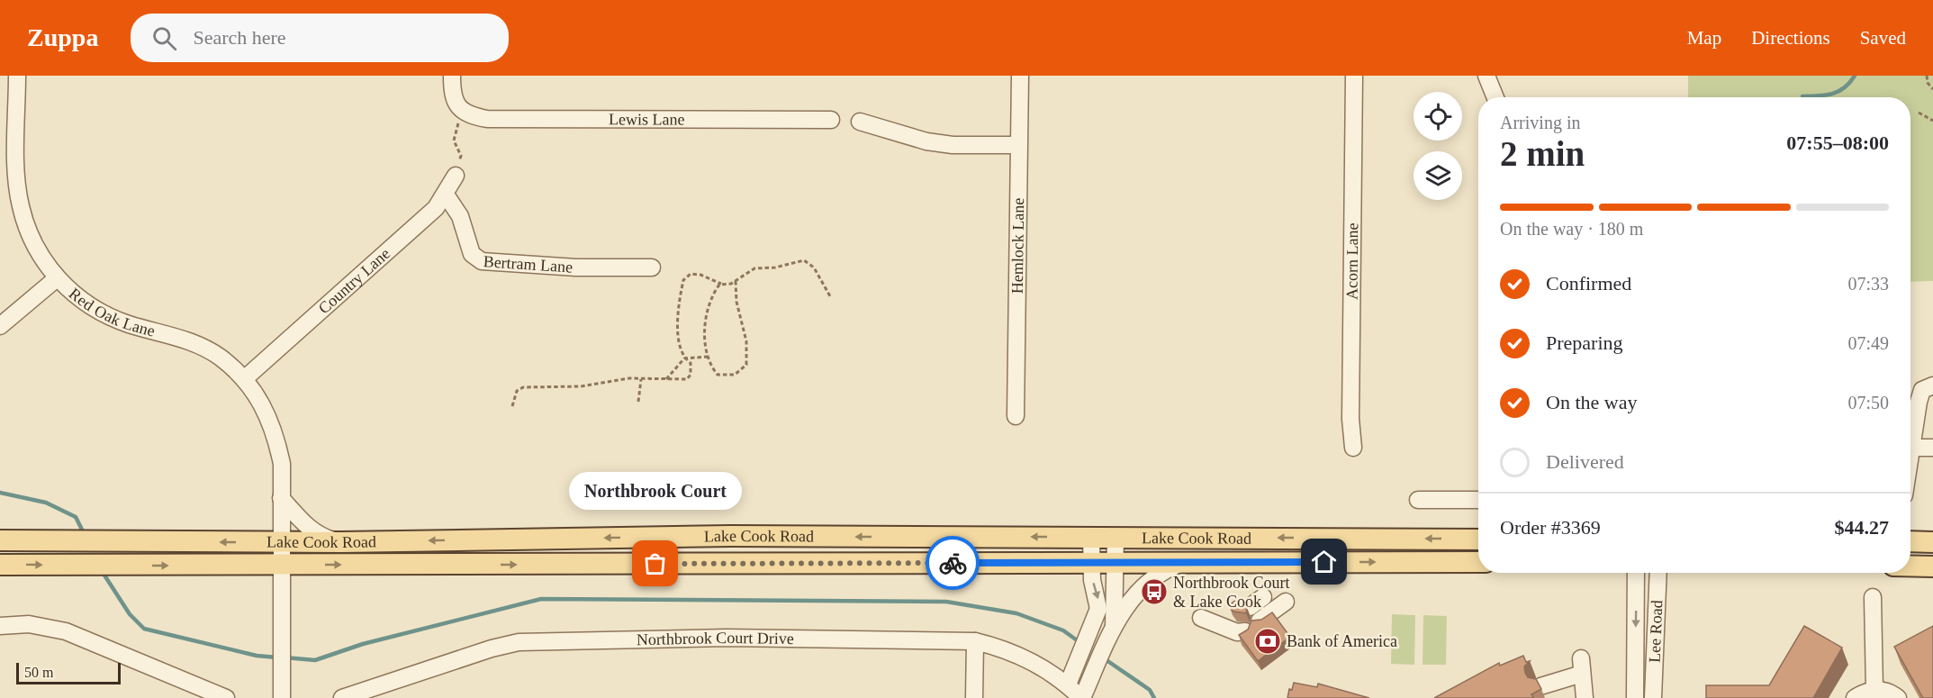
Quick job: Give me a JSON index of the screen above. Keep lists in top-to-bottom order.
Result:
{
  "streets": {
    "main road": ["Lake Cook Road"],
    "street": [
      "Lewis Lane",
      "Hemlock Lane",
      "Bertram Lane",
      "Acorn Lane",
      "Country Lane",
      "Red Oak Lane",
      "Lee Road",
      "Northbrook Court Drive"
    ]
  },
  "crossings": [
    ["Bertram Lane", "Country Lane"],
    ["Country Lane", "Red Oak Lane"],
    ["Red Oak Lane", "Lake Cook Road"]
  ],
  "places": {
    "other": ["Northbrook Court"],
    "bus stop": ["Northbrook Court & Lake Cook"],
    "bank": ["Bank of America"]
  },
  "scale_bar": "50 m",
  "page": {
    "header": "Zuppa",
    "search": "Search here",
    "nav": ["Map", "Directions", "Saved"],
    "heading": ["2 min", "Arriving in", "07:55–08:00"],
    "panel": ["Order #3369", "$44.27"],
    "bar": "On the way · 180 m",
    "list": [
      ["Confirmed", "07:33"],
      ["Preparing", "07:49"],
      ["On the way", "07:50"],
      "Delivered"
    ],
    "bubble": "Northbrook Court",
    "scale": "50 m"
  }
}
